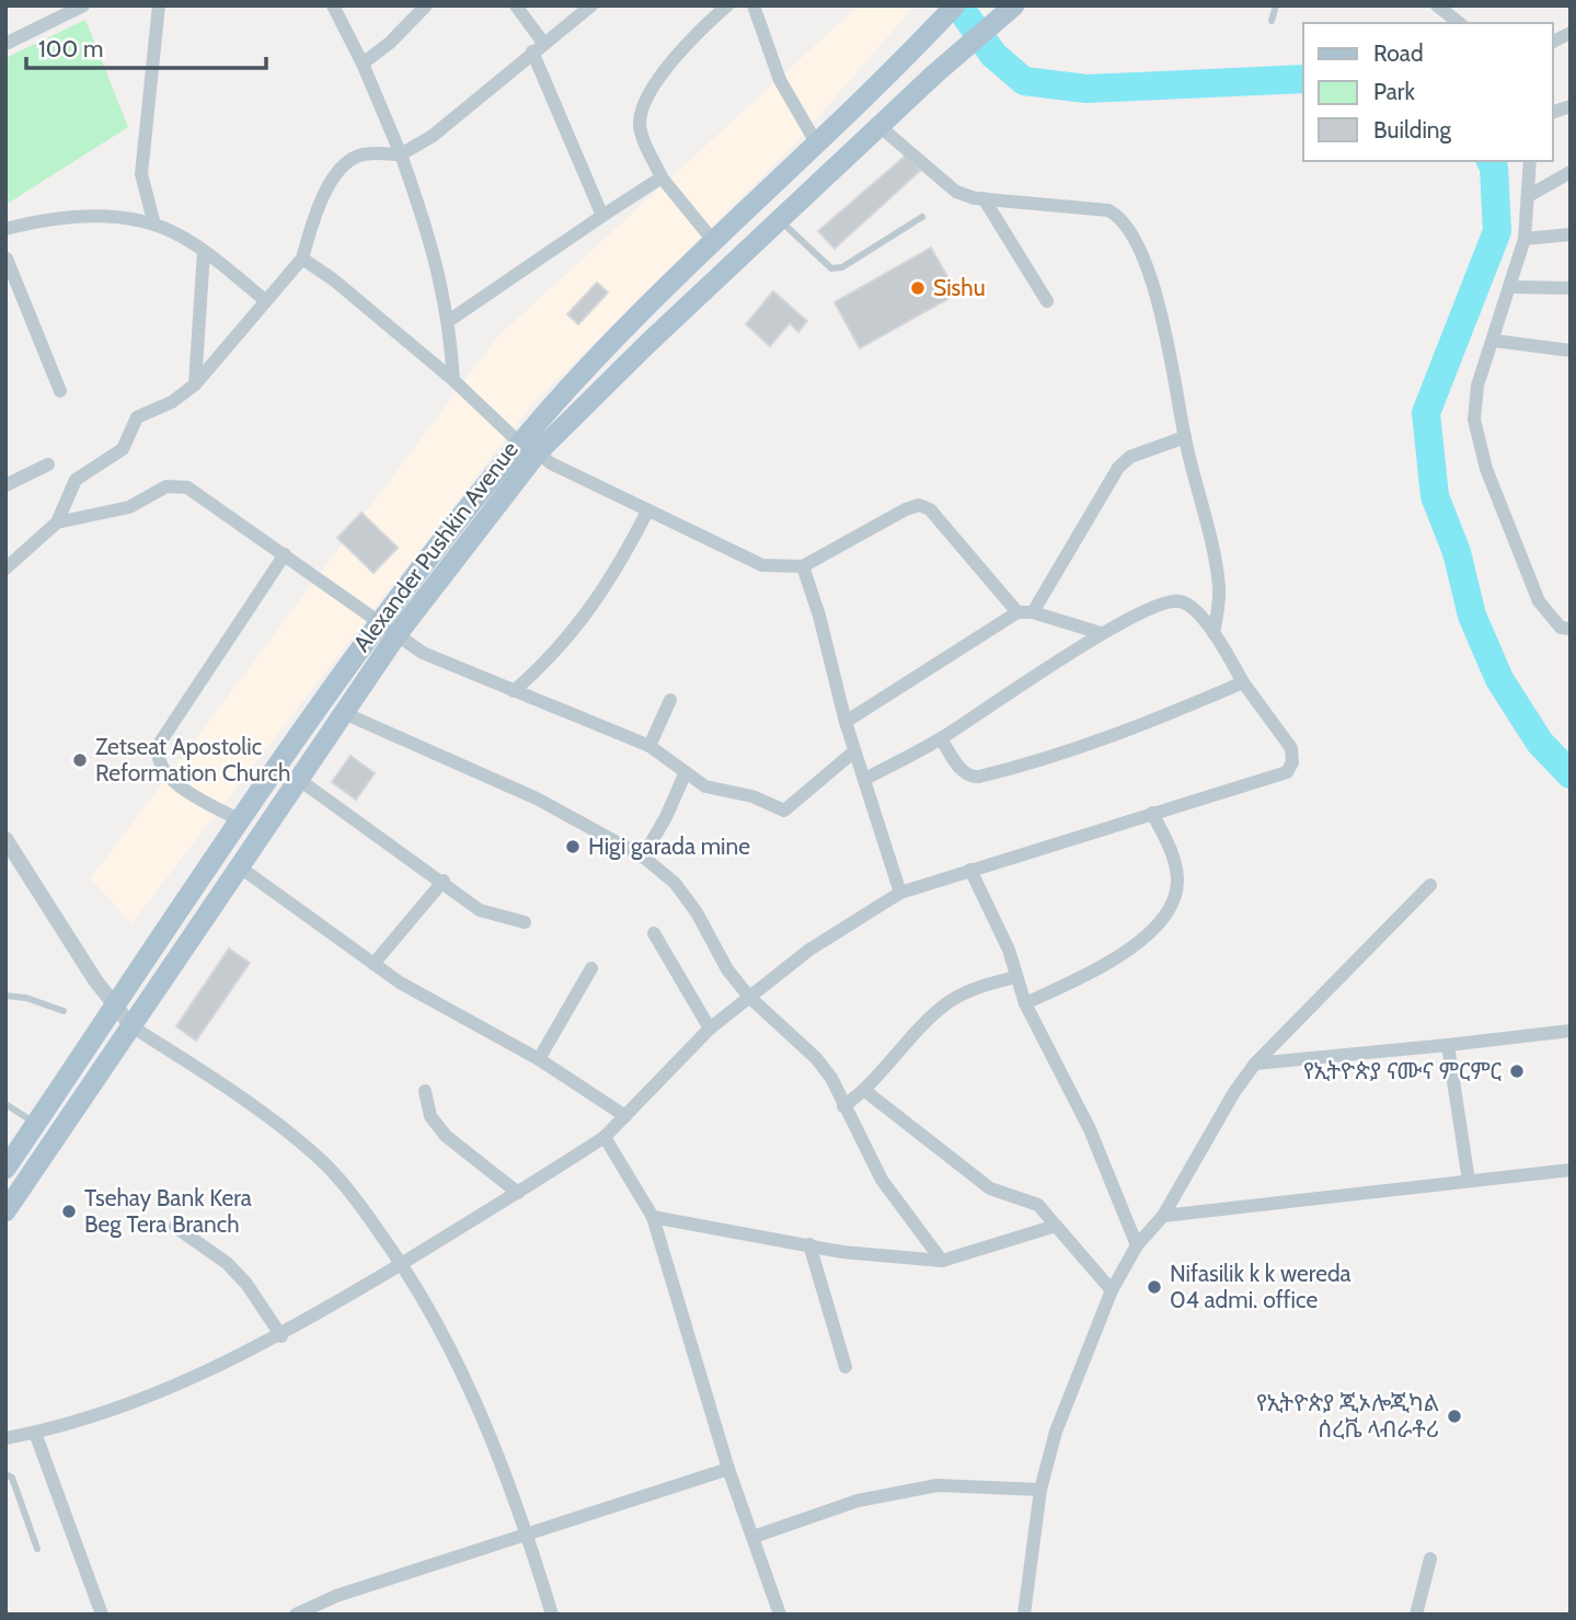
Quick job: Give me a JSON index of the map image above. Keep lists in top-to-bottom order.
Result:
{
  "streets": {
    "main road": ["Alexander Pushkin Avenue"]
  },
  "places": [
    "Sishu",
    "Zetseat Apostolic Reformation Church",
    "Higi garada mine",
    "የኢትዮጵያ ናሙና ምርምር",
    "Tsehay Bank Kera Beg Tera Branch",
    "Nifasilik k k wereda 04 admi. office",
    "የኢትዮጵያ ጂኦሎጂካል ሰረቬ ላብራቶሪ"
  ],
  "legend": ["Road", "Park", "Building"],
  "scale_bar": "100 m"
}
